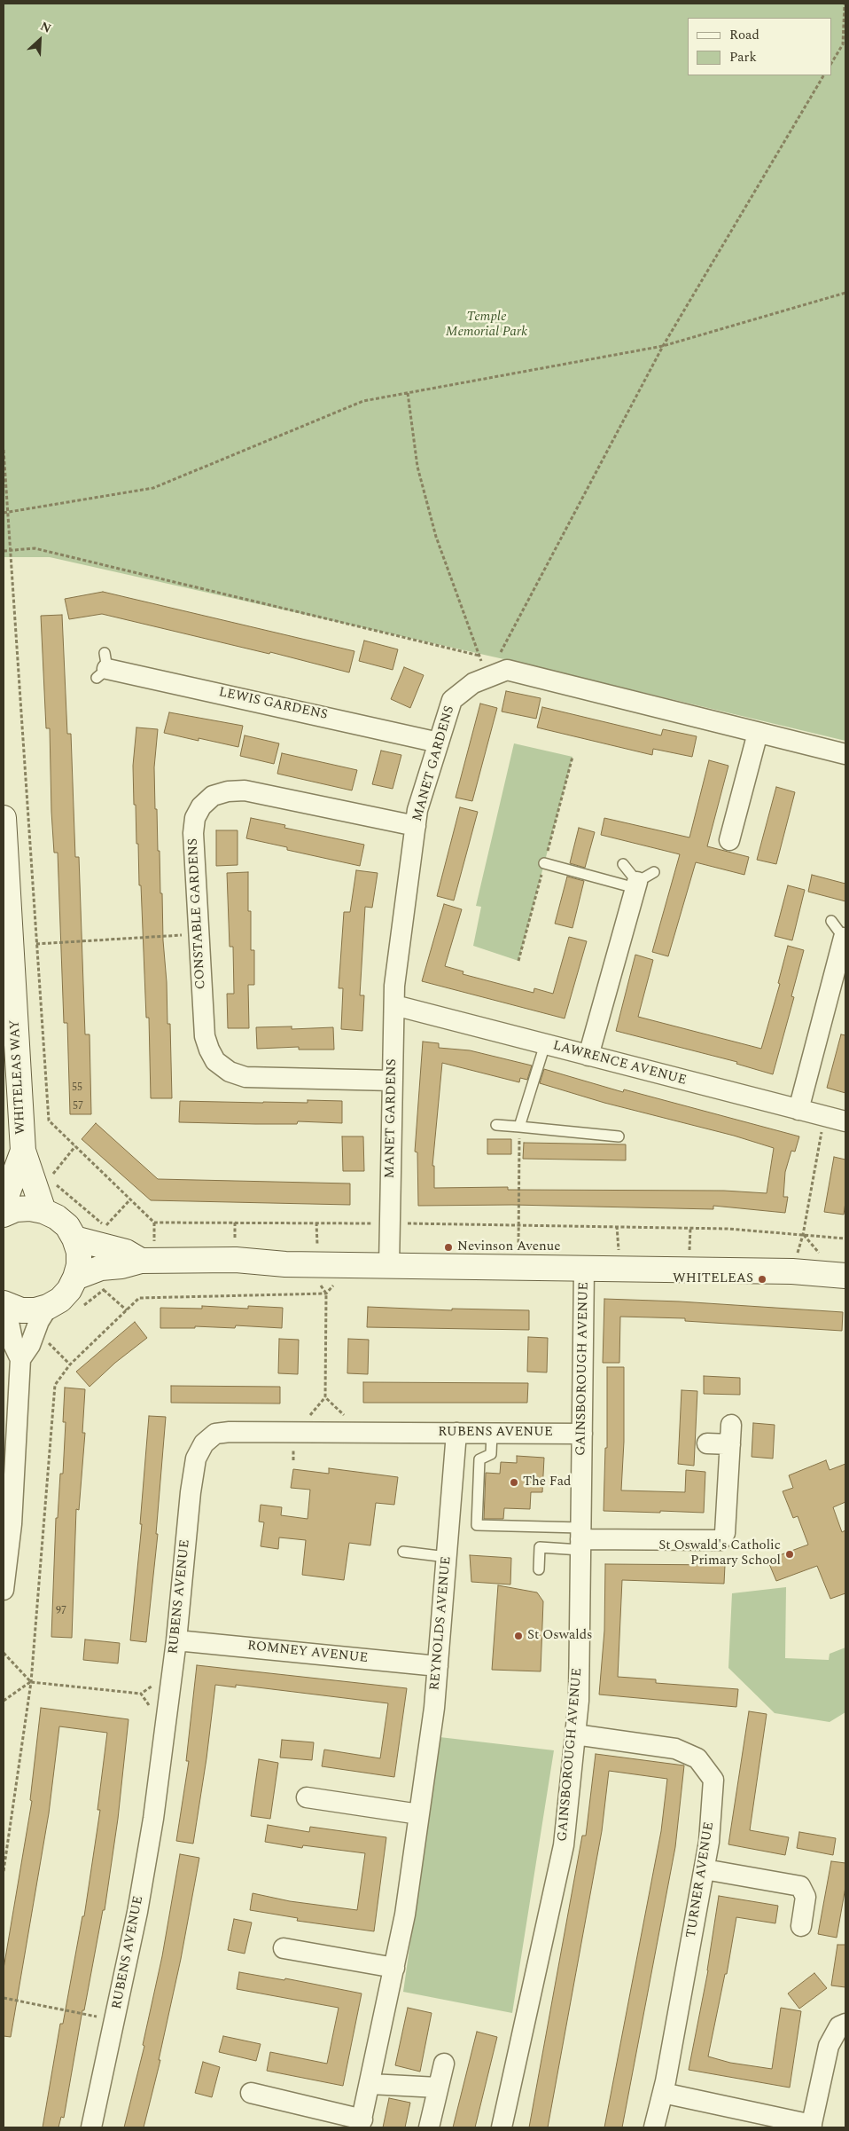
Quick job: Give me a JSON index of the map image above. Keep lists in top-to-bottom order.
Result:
{
  "streets": {
    "street": [
      "LEWIS GARDENS",
      "MANET GARDENS",
      "CONSTABLE GARDENS",
      "LAWRENCE AVENUE",
      "WHITELEAS WAY",
      "GAINSBOROUGH AVENUE",
      "RUBENS AVENUE",
      "REYNOLDS AVENUE",
      "ROMNEY AVENUE",
      "TURNER AVENUE"
    ]
  },
  "crossings": [
    ["LEWIS GARDENS", "MANET GARDENS"],
    ["MANET GARDENS", "CONSTABLE GARDENS"],
    ["MANET GARDENS", "LAWRENCE AVENUE"],
    ["GAINSBOROUGH AVENUE", "RUBENS AVENUE"],
    ["GAINSBOROUGH AVENUE", "TURNER AVENUE"],
    ["RUBENS AVENUE", "REYNOLDS AVENUE"],
    ["RUBENS AVENUE", "ROMNEY AVENUE"],
    ["REYNOLDS AVENUE", "ROMNEY AVENUE"]
  ],
  "parks": ["Temple Memorial Park"],
  "places": [
    "Nevinson Avenue",
    "WHITELEAS",
    "The Fad",
    "St Oswald's Catholic Primary School",
    "St Oswalds"
  ],
  "house_numbers": ["55", "57", "97"],
  "legend": ["Road", "Park"],
  "north": "top right"
}
